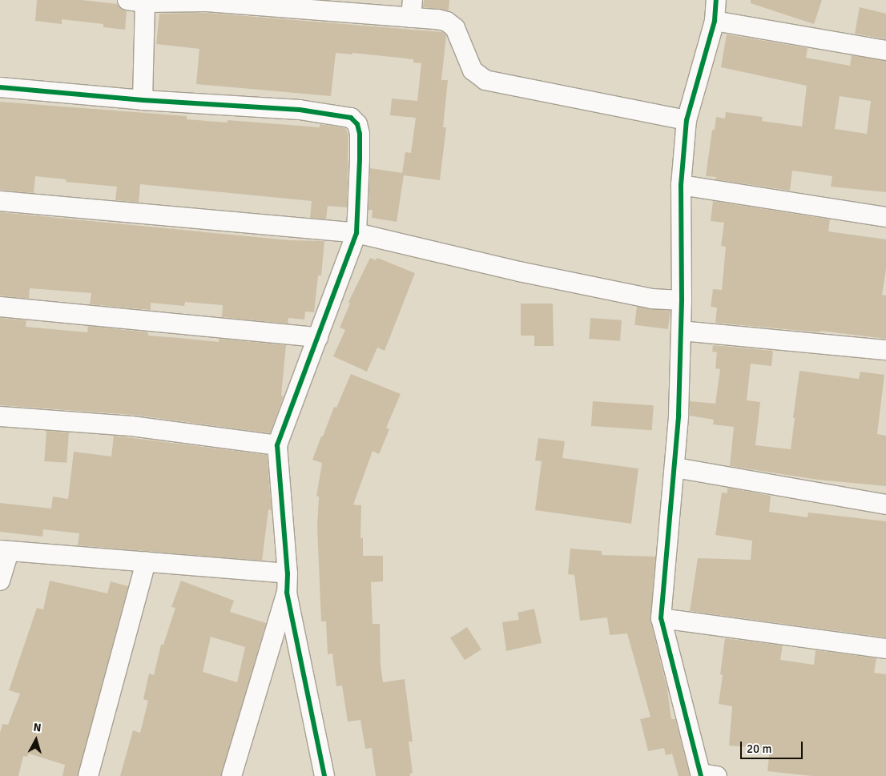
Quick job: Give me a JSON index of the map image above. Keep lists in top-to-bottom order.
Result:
{
  "scale_bar": "20 m",
  "north": "top"
}
